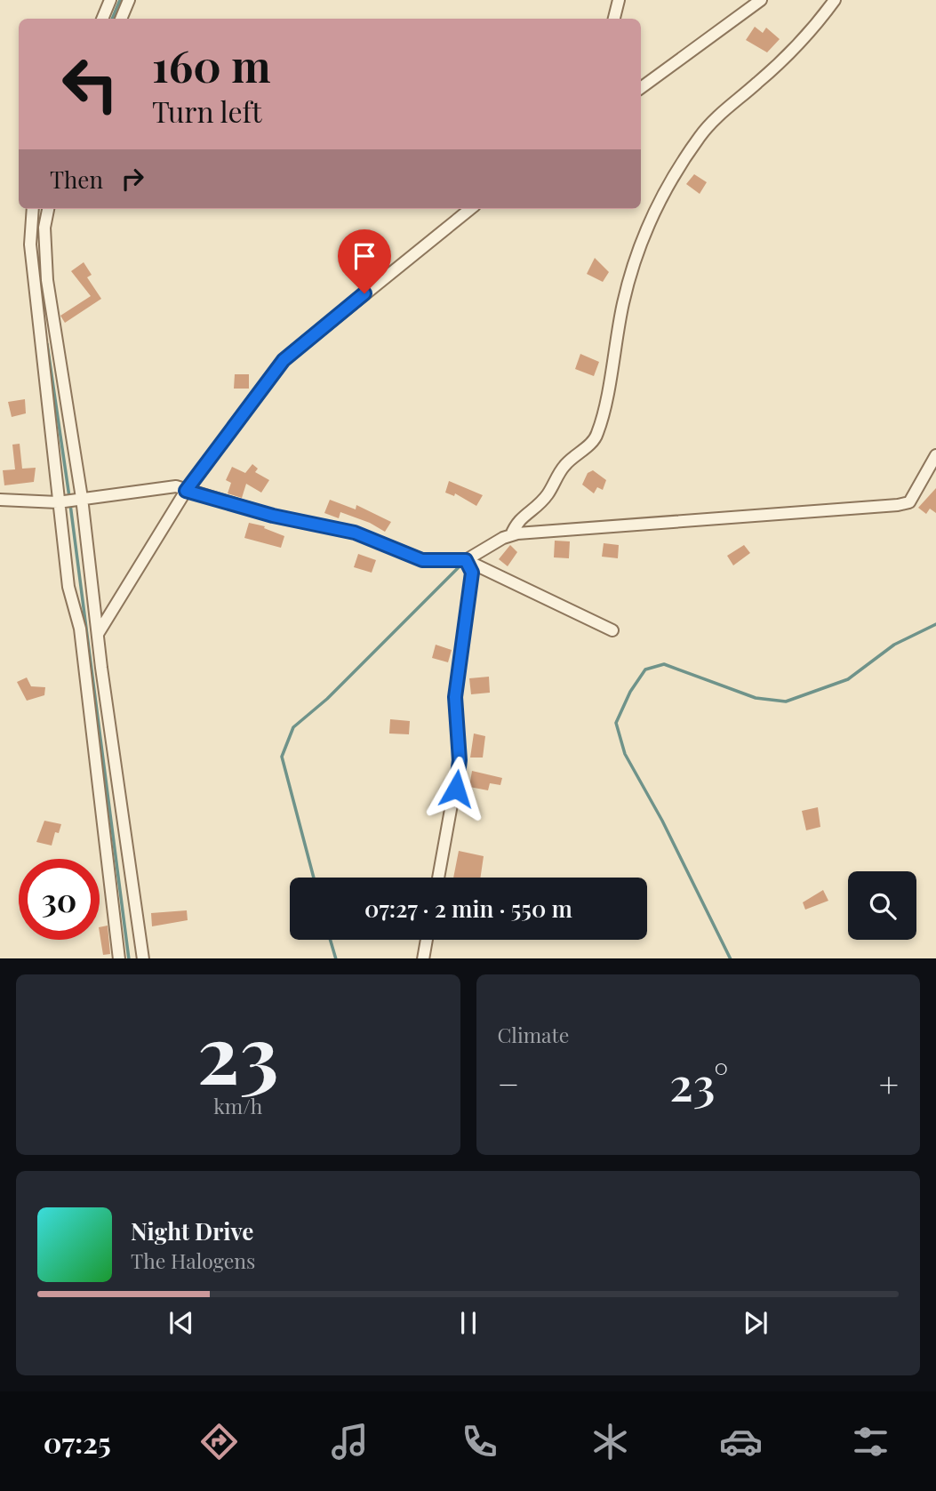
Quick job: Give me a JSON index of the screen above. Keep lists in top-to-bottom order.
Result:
{
  "page": {
    "turn": ["160 m", "Turn left"],
    "then": "Then",
    "limit": "30",
    "trip": "07:27 · 2 min · 550 m",
    "tile": [
      ["23", "km/h"],
      "Climate"
    ],
    "heat": ["−", "23°", "+"],
    "song": ["Night Drive", "The Halogens"],
    "tabs": "07:25"
  }
}
